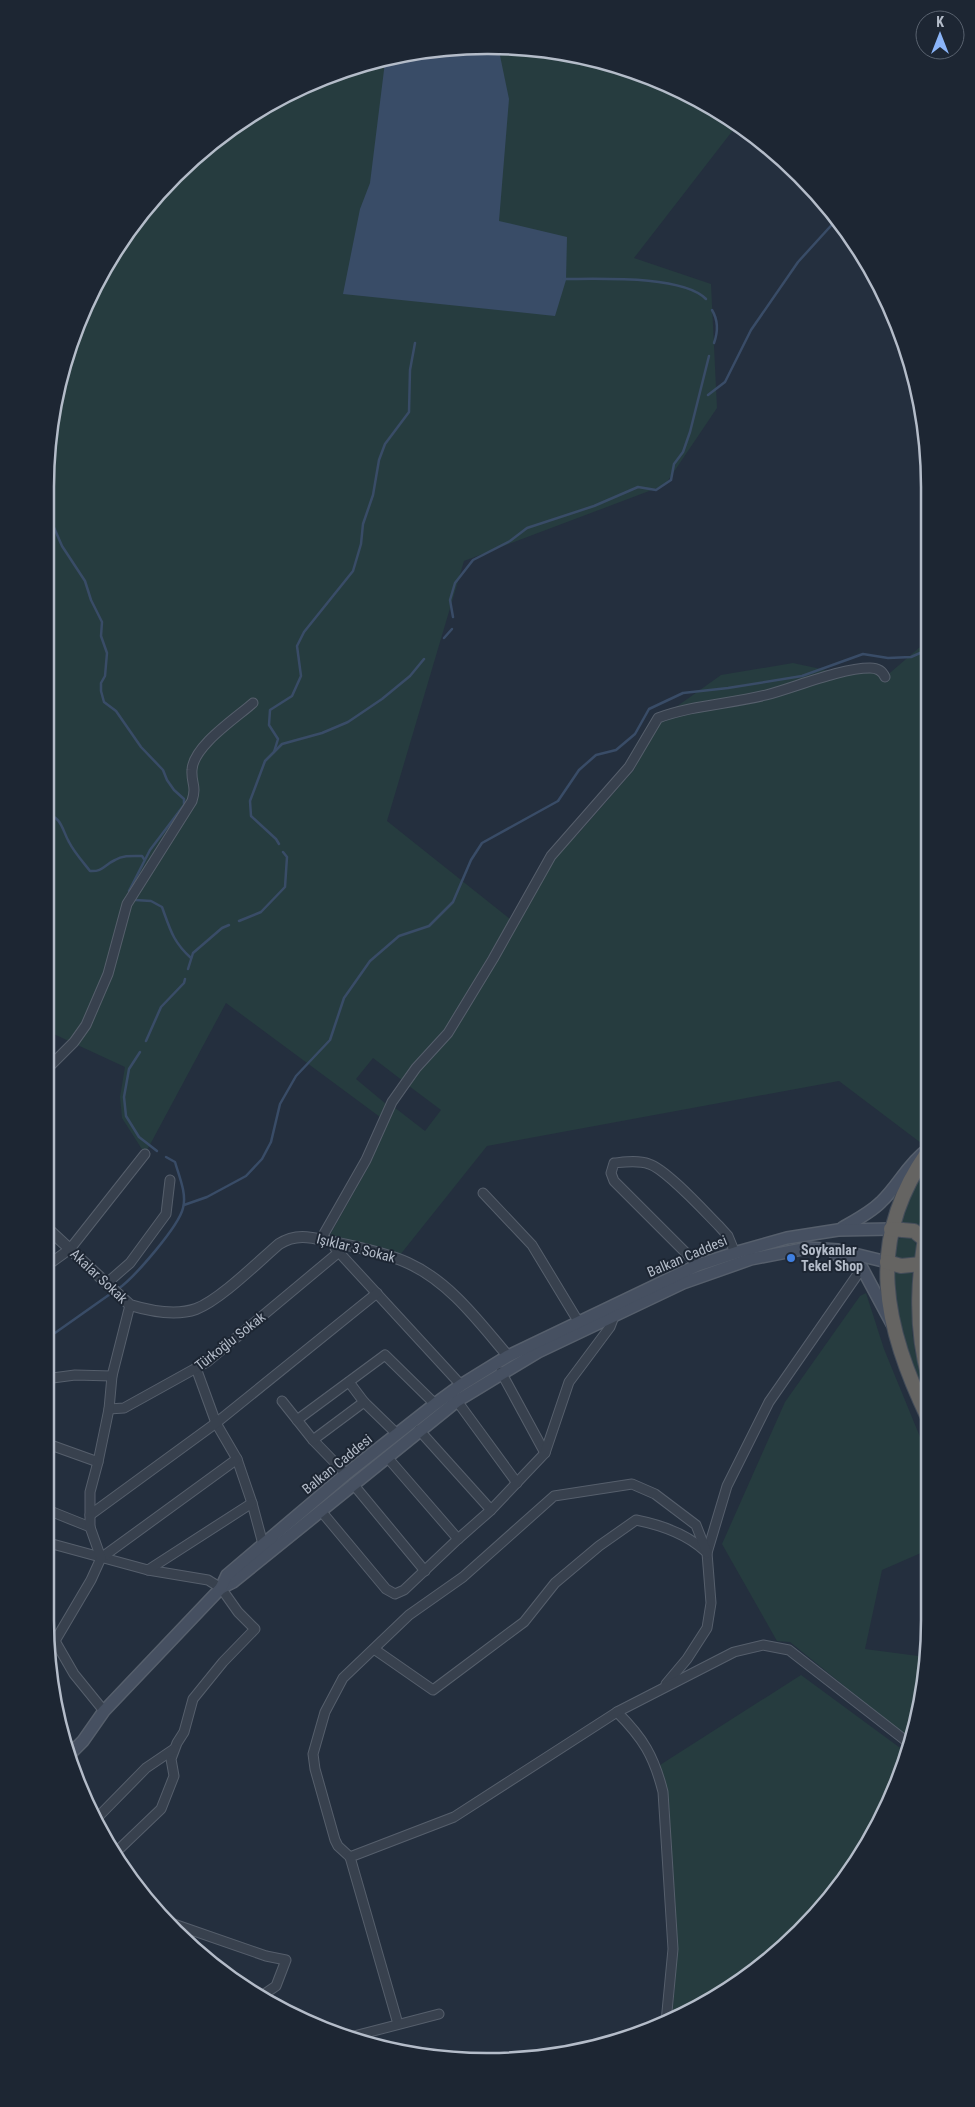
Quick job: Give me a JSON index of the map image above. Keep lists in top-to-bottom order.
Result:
{
  "streets": {
    "main road": ["Balkan Caddesi"],
    "street": ["Işıklar 3 Sokak", "Akalar Sokak", "Türkoğlu Sokak"]
  },
  "crossings": [
    ["Işıklar 3 Sokak", "Balkan Caddesi"],
    ["Işıklar 3 Sokak", "Akalar Sokak"]
  ],
  "places": ["Soykanlar Tekel Shop"],
  "north": "top"
}
